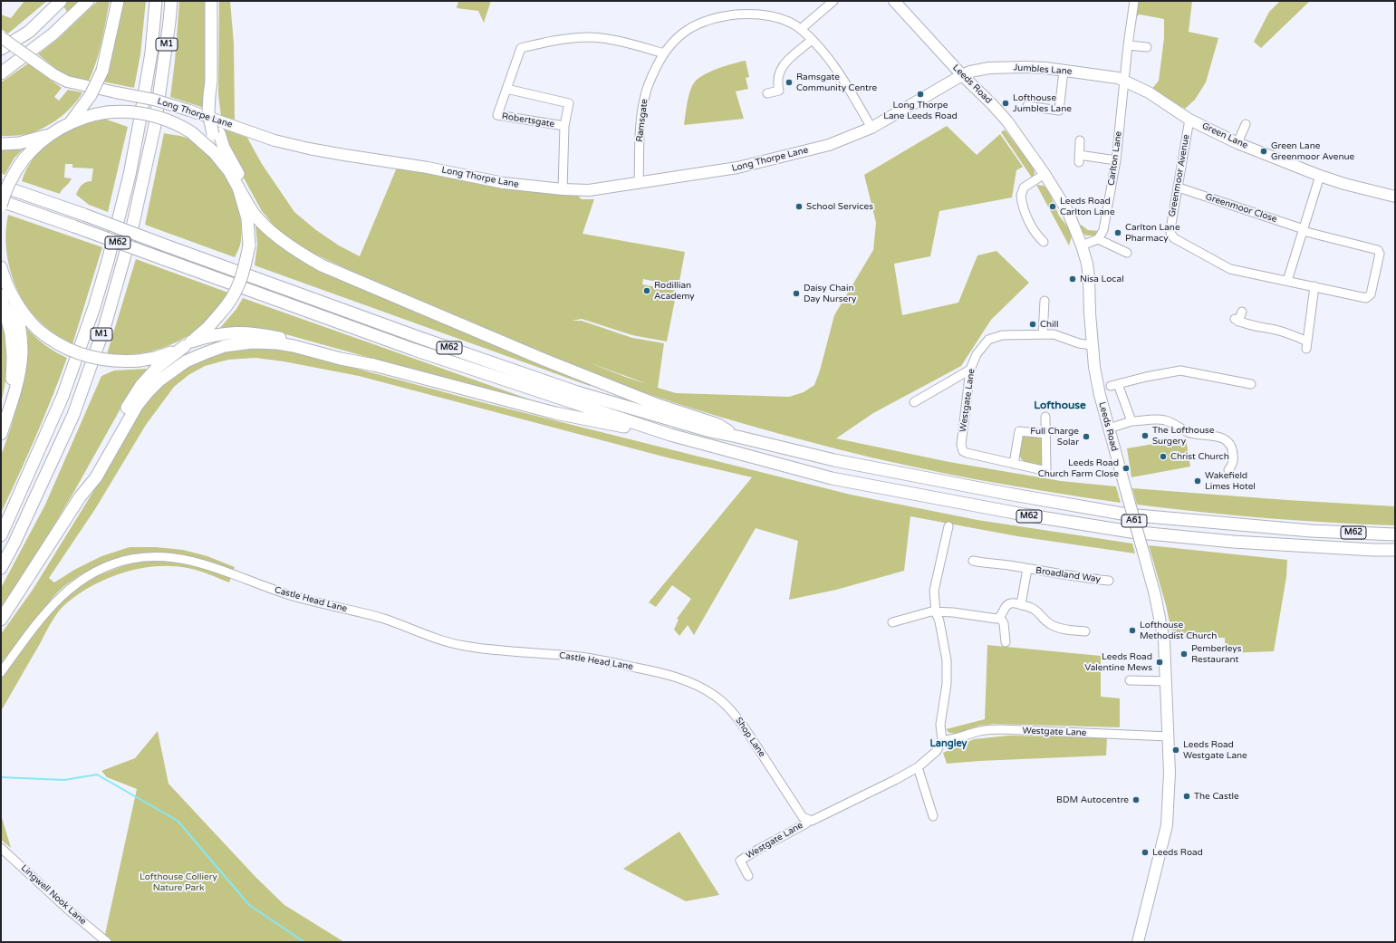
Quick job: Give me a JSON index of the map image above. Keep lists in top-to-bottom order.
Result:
{
  "streets": {
    "highway": ["M1", "M62"],
    "main road": [
      "Jumbles Lane",
      "Leeds Road",
      "Long Thorpe Lane",
      "Green Lane",
      "A61"
    ],
    "street": [
      "Robertsgate",
      "Ramsgate",
      "Carlton Lane",
      "Greenmoor Avenue",
      "Greenmoor Close",
      "Westgate Lane",
      "Broadland Way",
      "Castle Head Lane",
      "Shop Lane",
      "Lingwell Nook Lane"
    ]
  },
  "crossings": [
    ["Jumbles Lane", "Leeds Road"],
    ["Jumbles Lane", "Long Thorpe Lane"],
    ["Jumbles Lane", "Green Lane"],
    ["Jumbles Lane", "Carlton Lane"],
    ["Leeds Road", "Long Thorpe Lane"],
    ["Leeds Road", "Westgate Lane"],
    ["Long Thorpe Lane", "Robertsgate"],
    ["Long Thorpe Lane", "Ramsgate"],
    ["Robertsgate", "Ramsgate"],
    ["Green Lane", "Carlton Lane"],
    ["Green Lane", "Greenmoor Avenue"],
    ["Greenmoor Avenue", "Greenmoor Close"],
    ["Westgate Lane", "Shop Lane"],
    ["Castle Head Lane", "Shop Lane"]
  ],
  "districts": ["Lofthouse", "Langley"],
  "parks": ["Lofthouse Colliery Nature Park"],
  "places": [
    "Ramsgate Community Centre",
    "Long Thorpe Lane Leeds Road",
    "Lofthouse Jumbles Lane",
    "Green Lane Greenmoor Avenue",
    "School Services",
    "Leeds Road Carlton Lane",
    "Carlton Lane Pharmacy",
    "Nisa Local",
    "Rodillian Academy",
    "Daisy Chain Day Nursery",
    "Chill",
    "The Lofthouse Surgery",
    "Full Charge Solar",
    "Christ Church",
    "Leeds Road Church Farm Close",
    "Wakefield Limes Hotel",
    "Lofthouse Methodist Church",
    "Pemberleys Restaurant",
    "Leeds Road Valentine Mews",
    "Leeds Road Westgate Lane",
    "The Castle",
    "BDM Autocentre",
    "Leeds Road"
  ]
}
